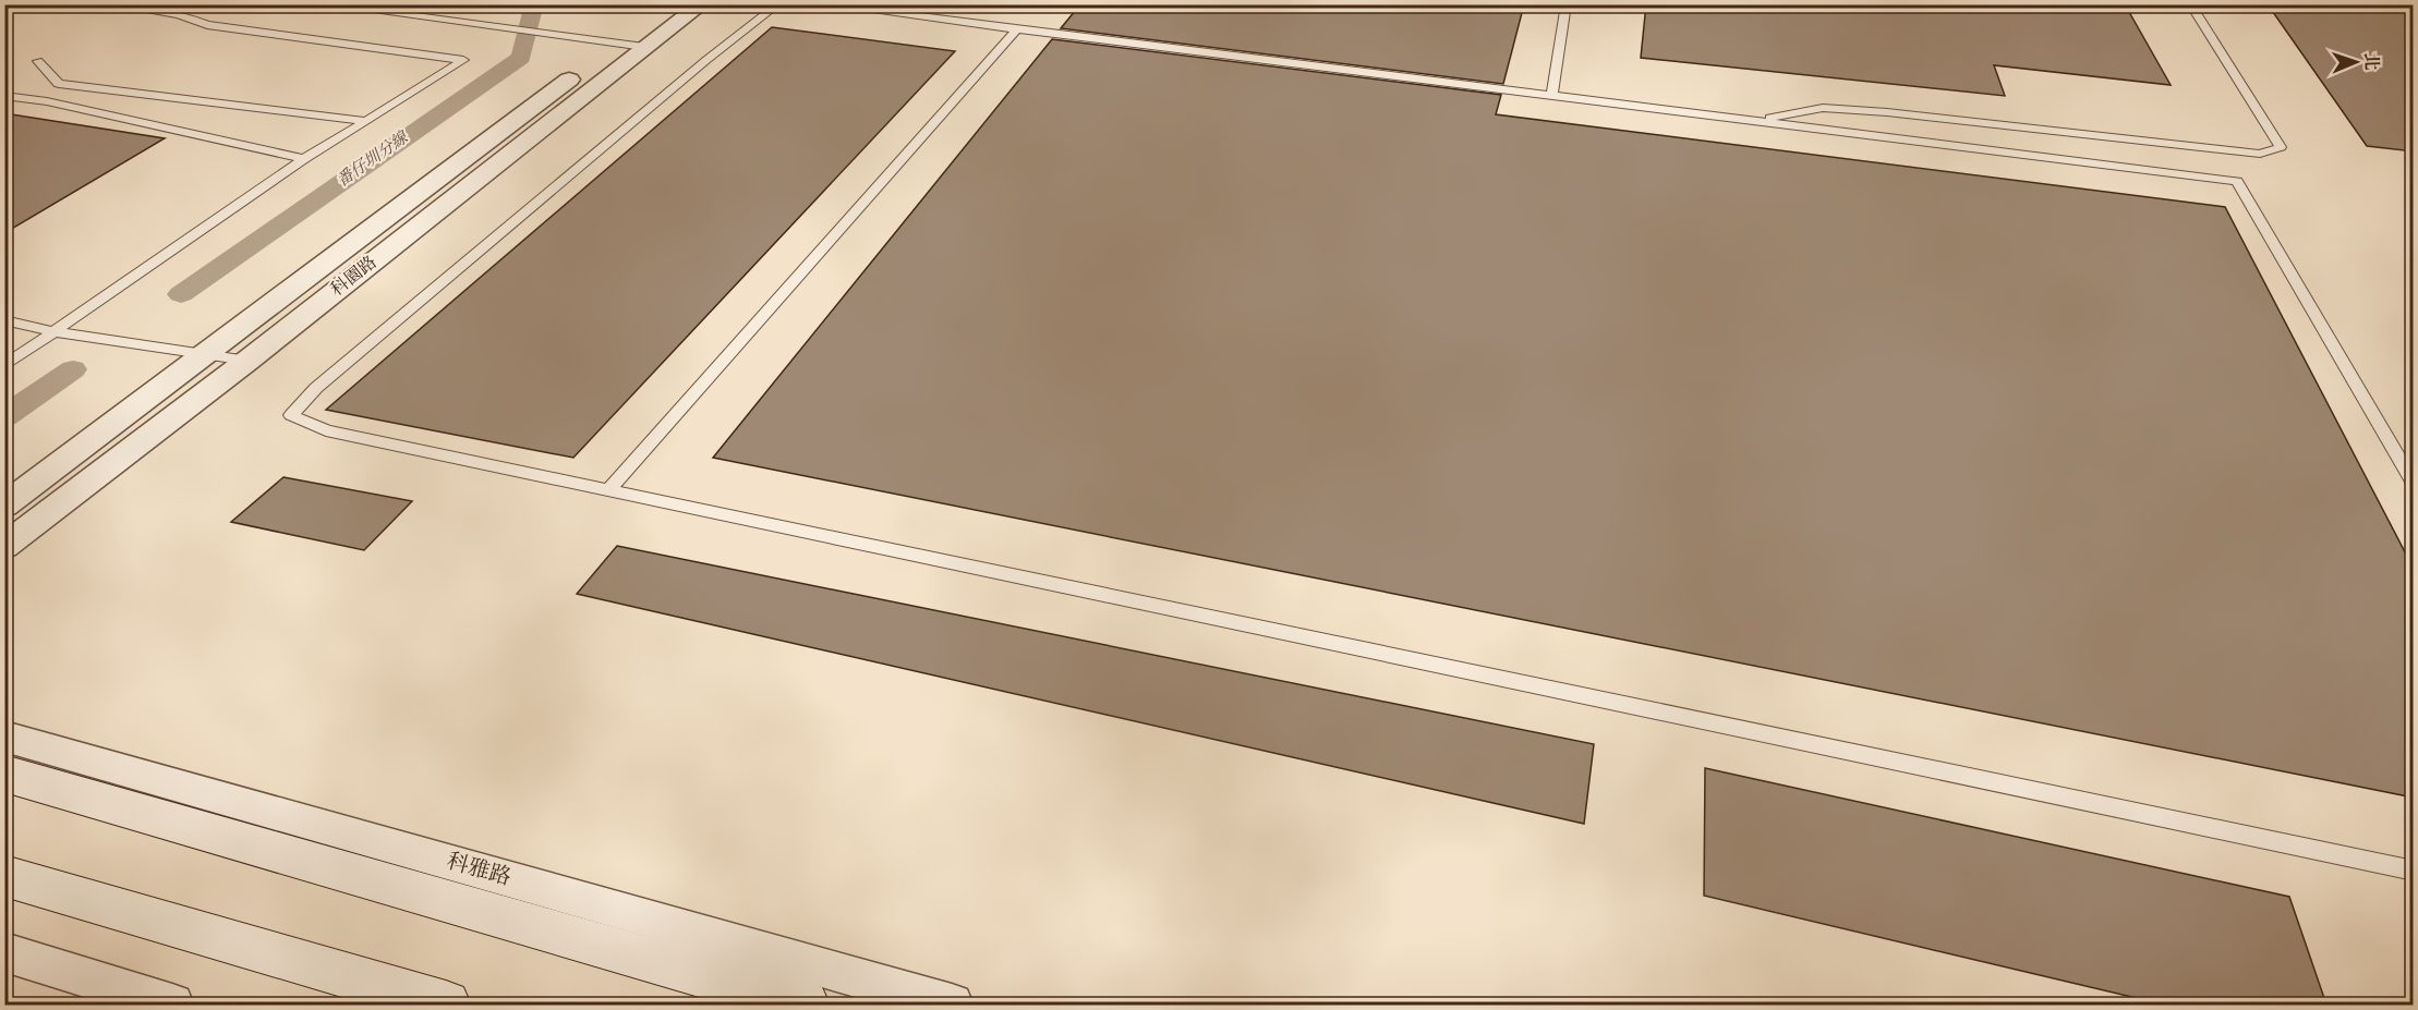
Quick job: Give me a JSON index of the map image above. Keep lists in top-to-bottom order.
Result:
{
  "streets": {
    "street": ["科園路", "科雅路"]
  },
  "water": ["番仔圳分線"],
  "north": "right"
}
